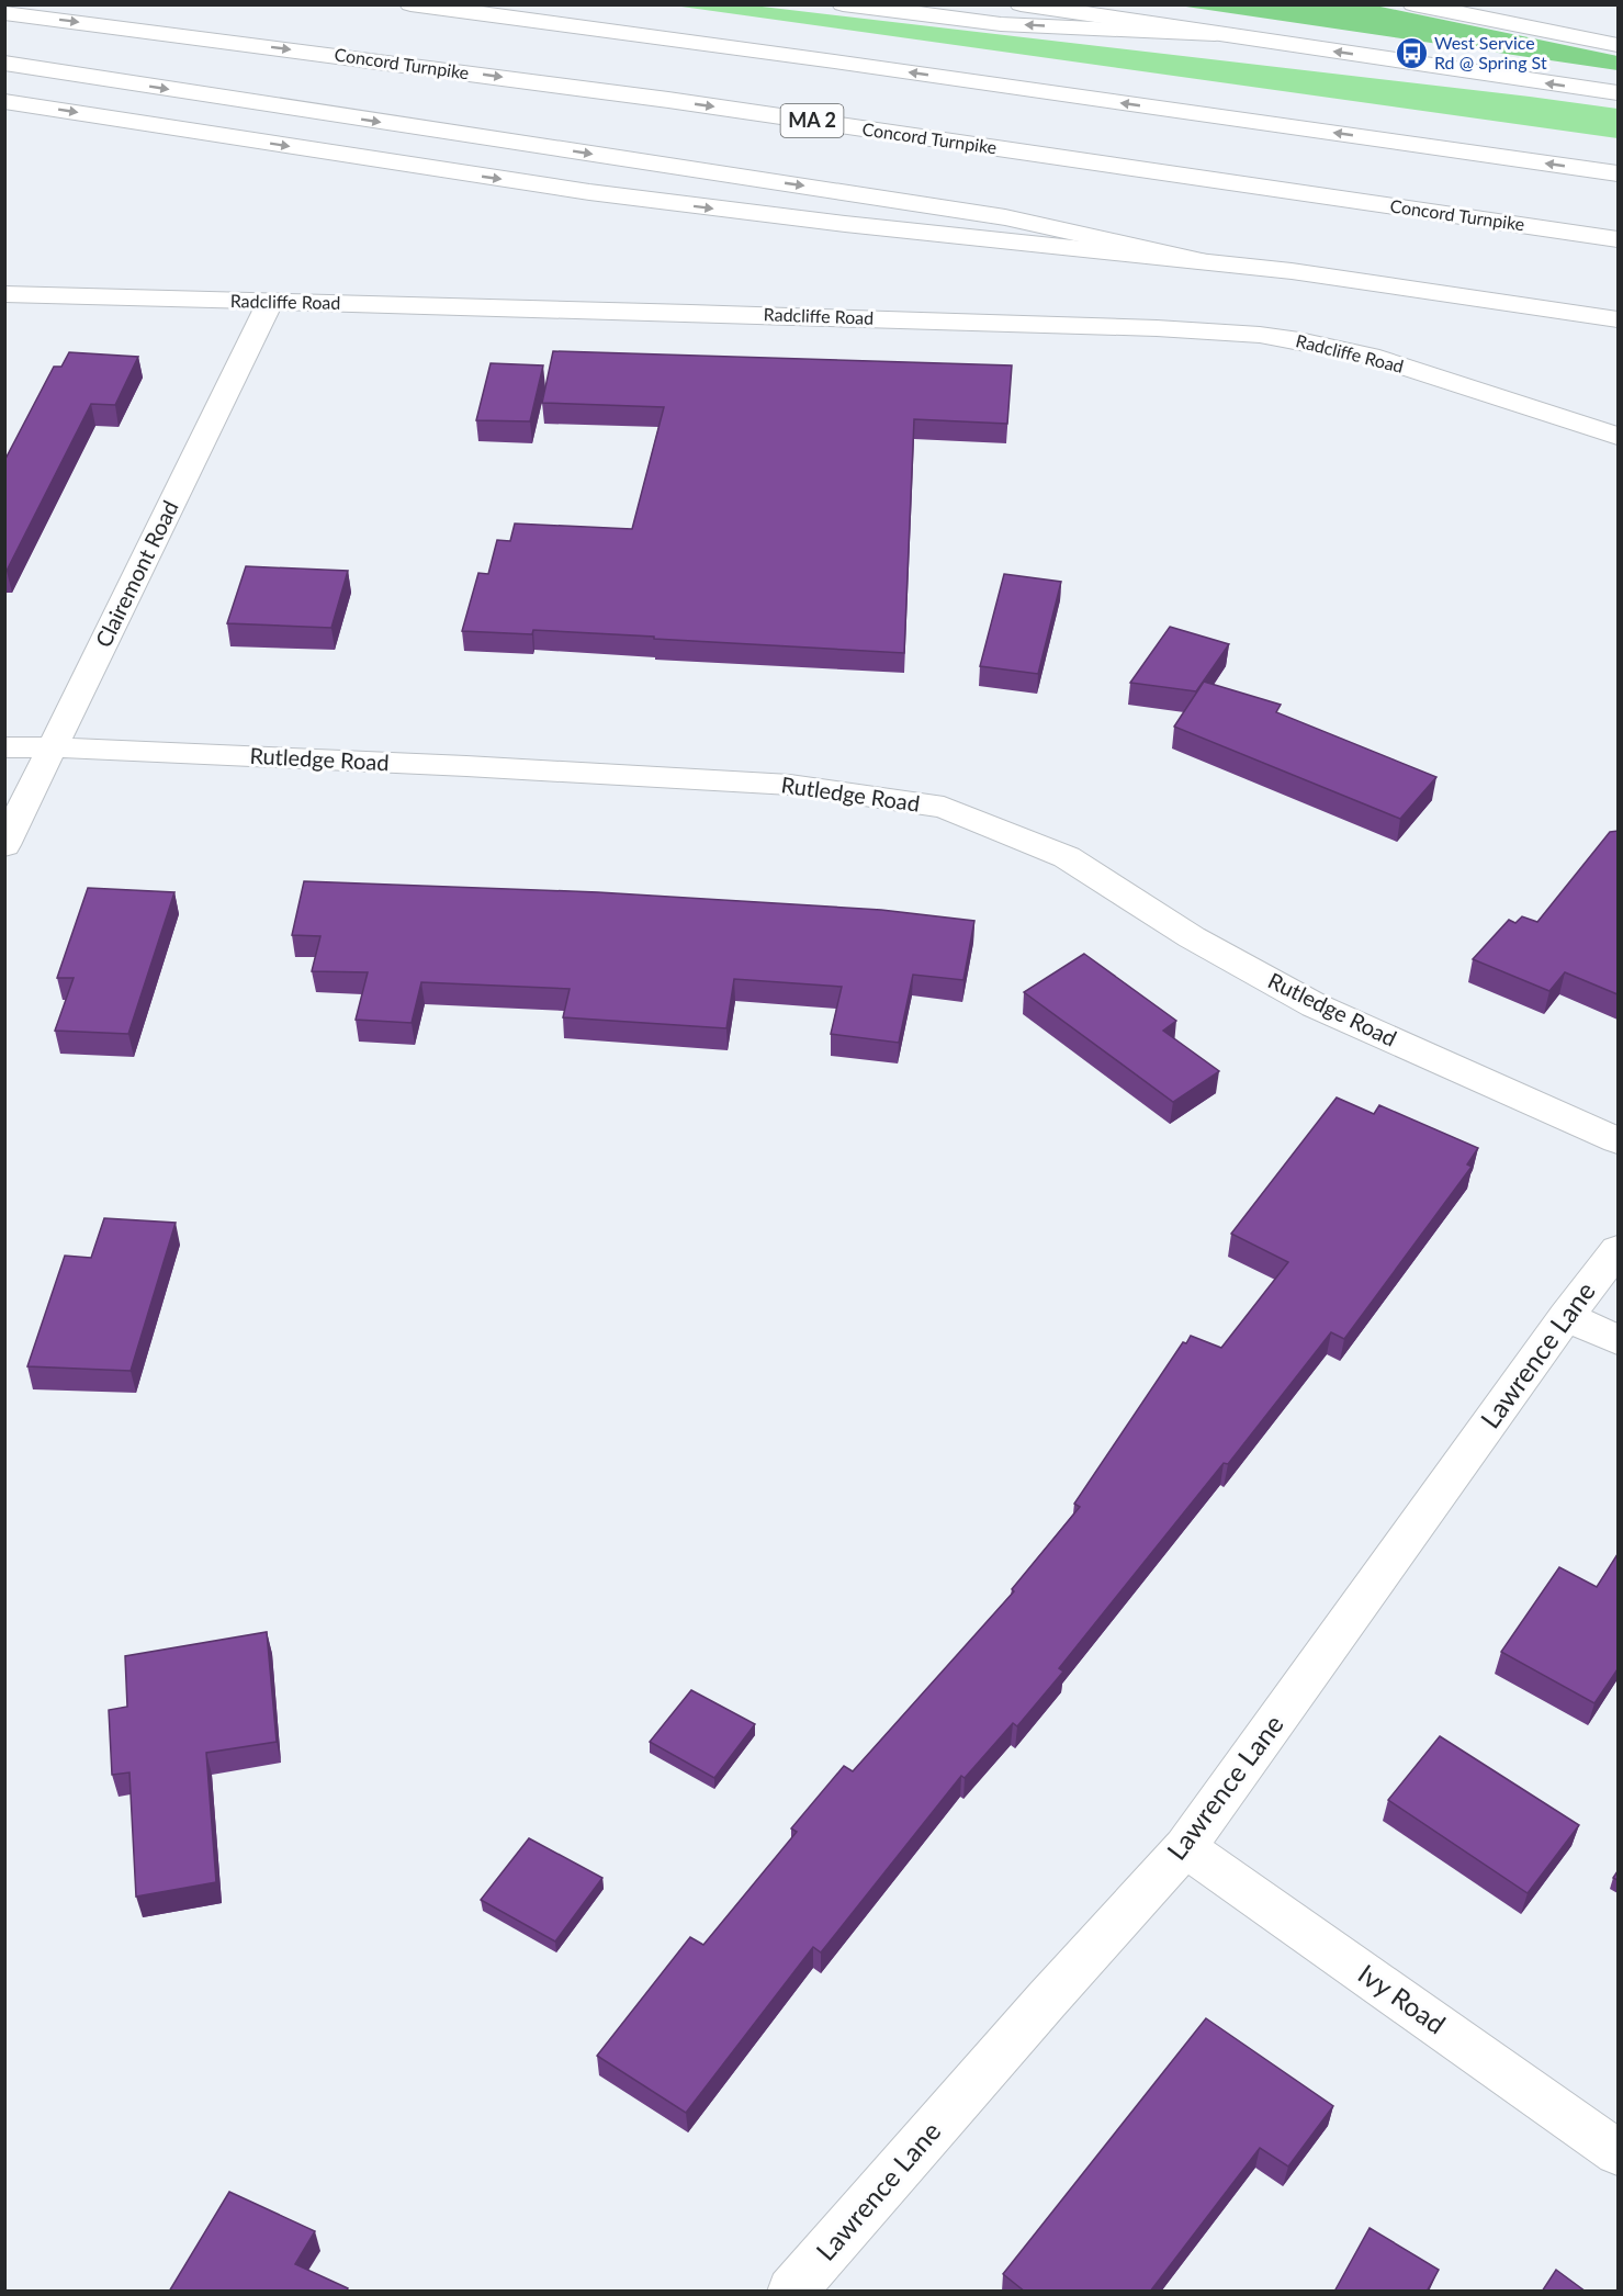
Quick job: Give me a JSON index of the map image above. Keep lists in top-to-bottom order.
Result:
{
  "streets": {
    "main road": [
      "Concord Turnpike",
      "MA 2",
      "Radcliffe Road",
      "Clairemont Road",
      "Rutledge Road",
      "Lawrence Lane",
      "Ivy Road"
    ]
  },
  "crossings": [
    ["Radcliffe Road", "Clairemont Road"],
    ["Clairemont Road", "Rutledge Road"],
    ["Lawrence Lane", "Ivy Road"]
  ],
  "places": {
    "bus stop": ["West Service Rd @ Spring St"]
  }
}
